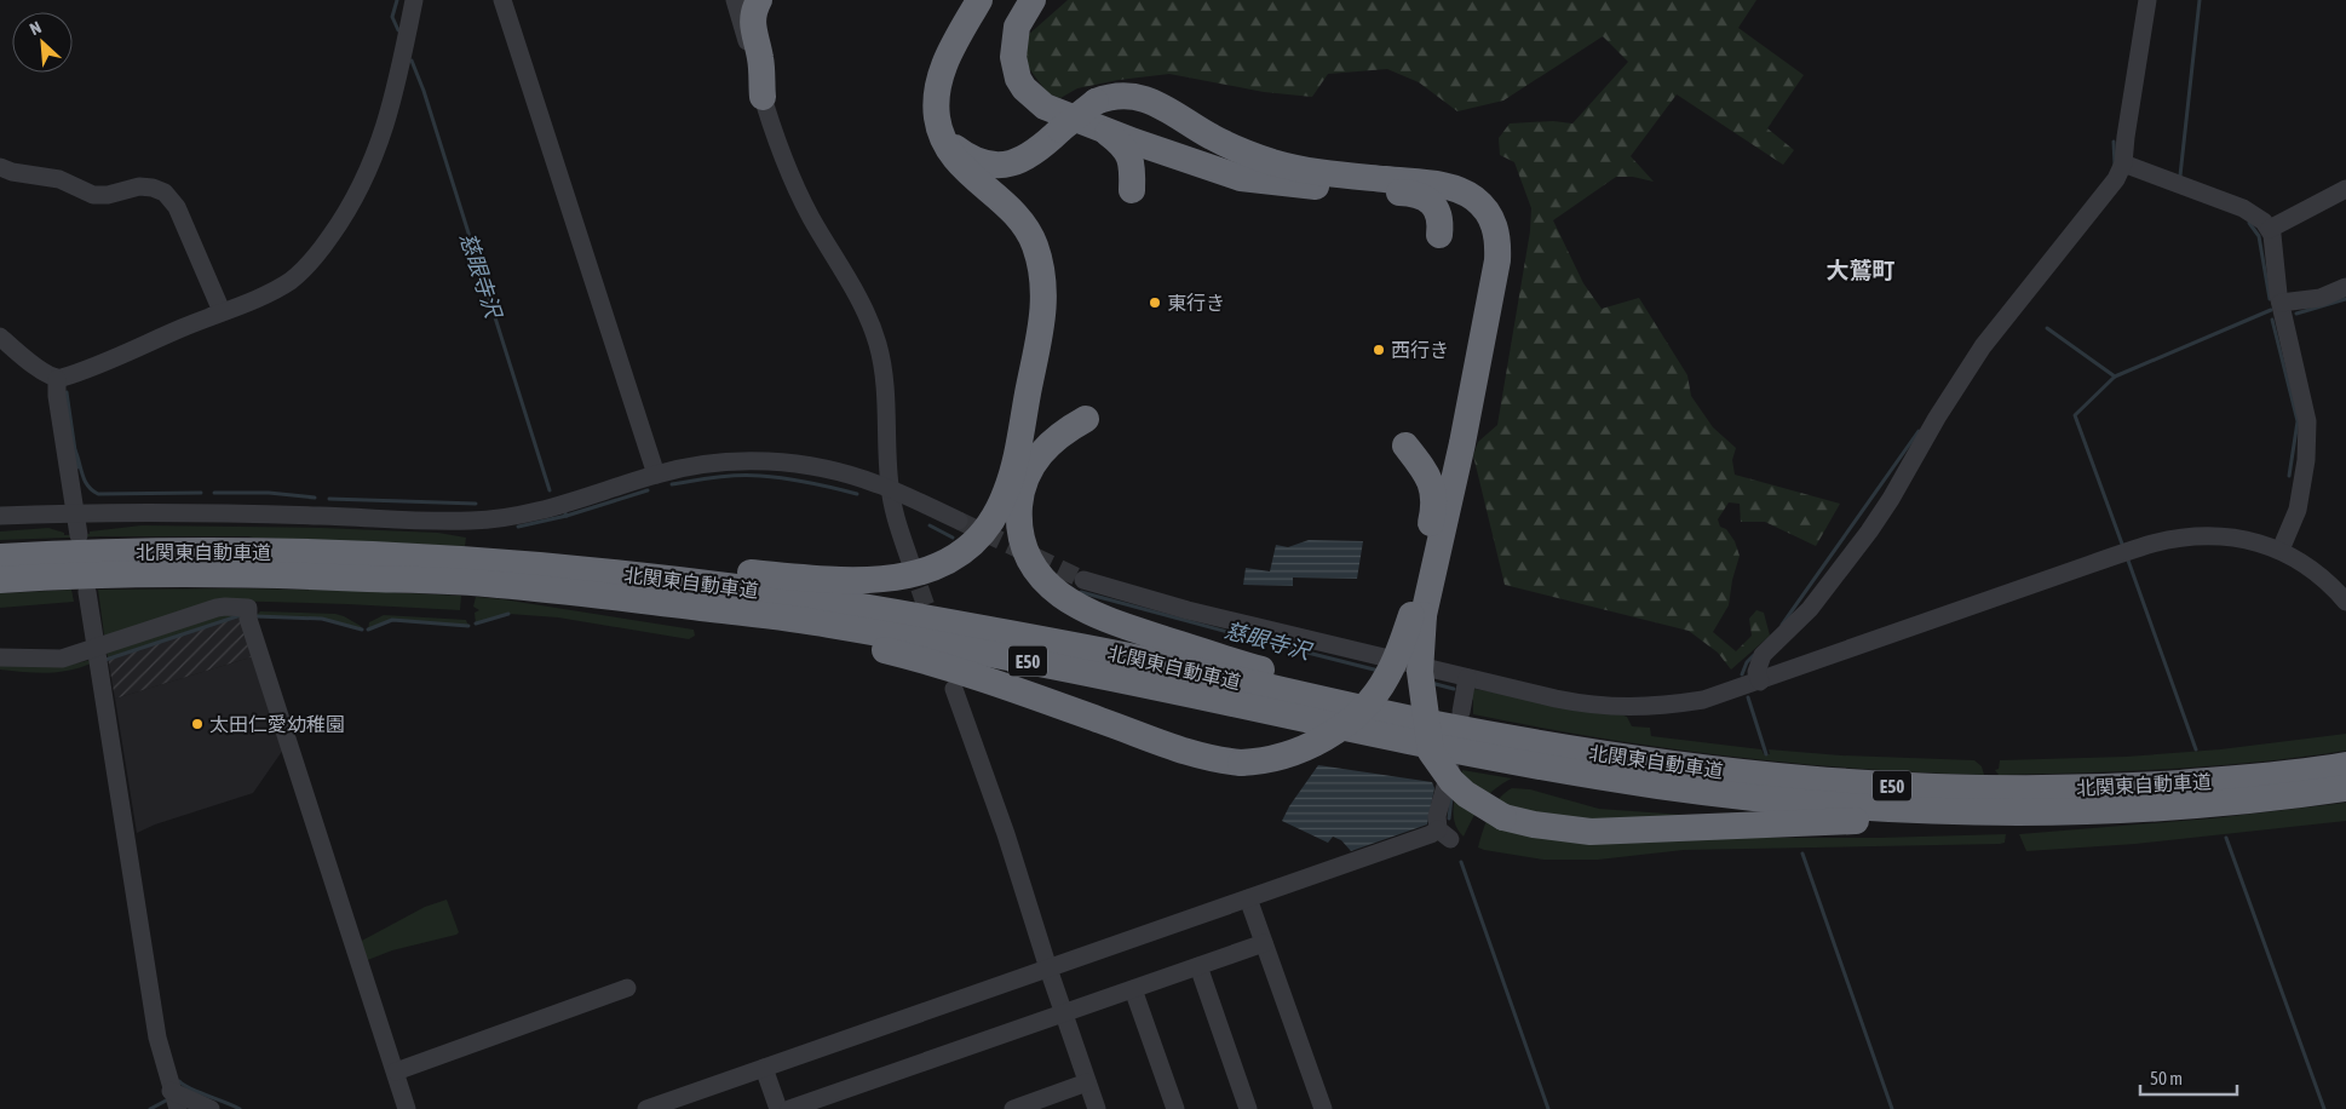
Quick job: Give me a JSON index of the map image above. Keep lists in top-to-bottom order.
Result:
{
  "streets": {
    "highway": ["北関東自動車道", "E50"]
  },
  "districts": ["大鷲町"],
  "water": ["慈眼寺沢"],
  "places": ["東行き", "西行き", "太田仁愛幼稚園"],
  "scale_bar": "50 m",
  "north": "top left"
}
